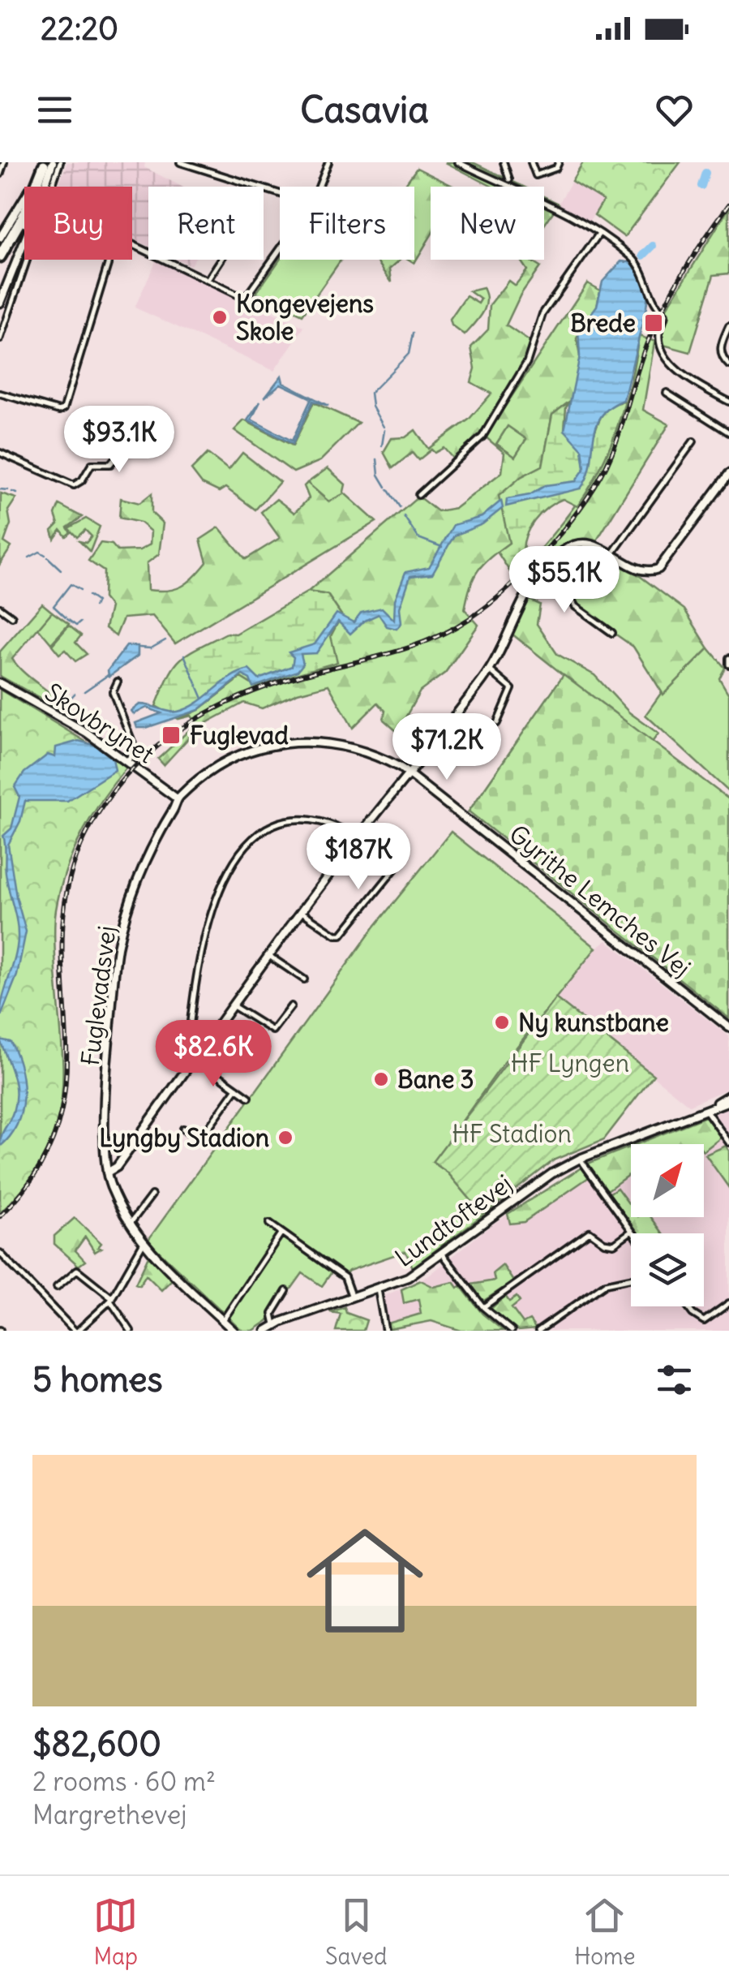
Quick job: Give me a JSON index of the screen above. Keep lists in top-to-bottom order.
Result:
{
  "streets": {
    "street": [
      "Skovbrynet",
      "Gyrithe Lemches Vej",
      "Fuglevadsvej",
      "Lundtoftevej"
    ]
  },
  "crossings": [
    ["Skovbrynet", "Fuglevadsvej"],
    ["Gyrithe Lemches Vej", "Fuglevadsvej"]
  ],
  "parks": ["HF Lyngen", "HF Stadion"],
  "places": {
    "other": [
      "Kongevejens Skole",
      "Ny kunstbane",
      "Bane 3",
      "Lyngby Stadion"
    ],
    "transit": ["Brede", "Fuglevad"]
  },
  "north": "top right",
  "page": {
    "status": "22:20",
    "header": "Casavia",
    "chip": [
      "Buy",
      "Rent",
      "Filters",
      "New"
    ],
    "price": [
      "$93.1K",
      "$55.1K",
      "$71.2K",
      "$187K",
      "$82.6K"
    ],
    "heading": "5 homes",
    "list": [
      {
        "name": "$82,600",
        "note": "2 rooms · 60 m² · Margrethevej"
      }
    ],
    "tabs": ["Map", "Saved", "Home"]
  }
}
